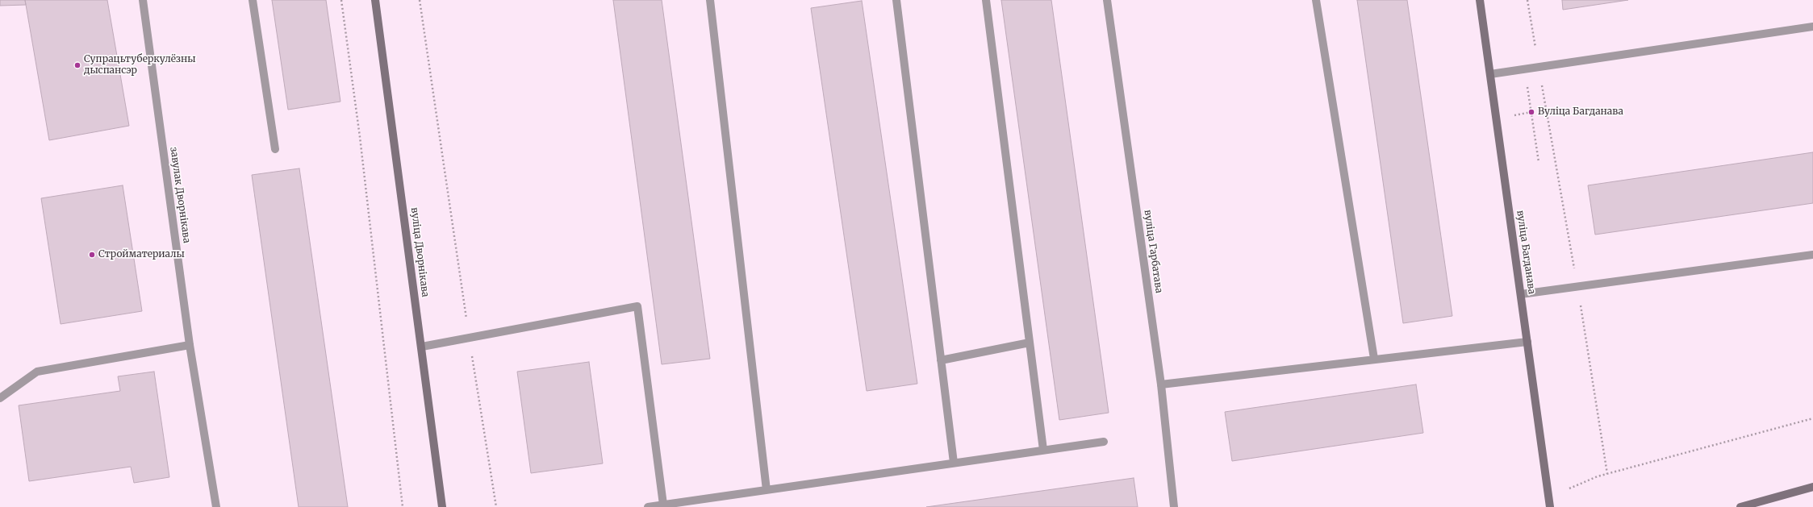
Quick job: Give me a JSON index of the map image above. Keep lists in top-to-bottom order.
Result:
{
  "streets": {
    "street": [
      "завулак Дворнікава",
      "вуліца Гарбатава",
      "вуліца Дворнікава",
      "вуліца Багданава"
    ]
  },
  "places": ["Супрацьтуберкулёзны дыспансэр", "Вуліца Багданава", "Стройматериалы"]
}
